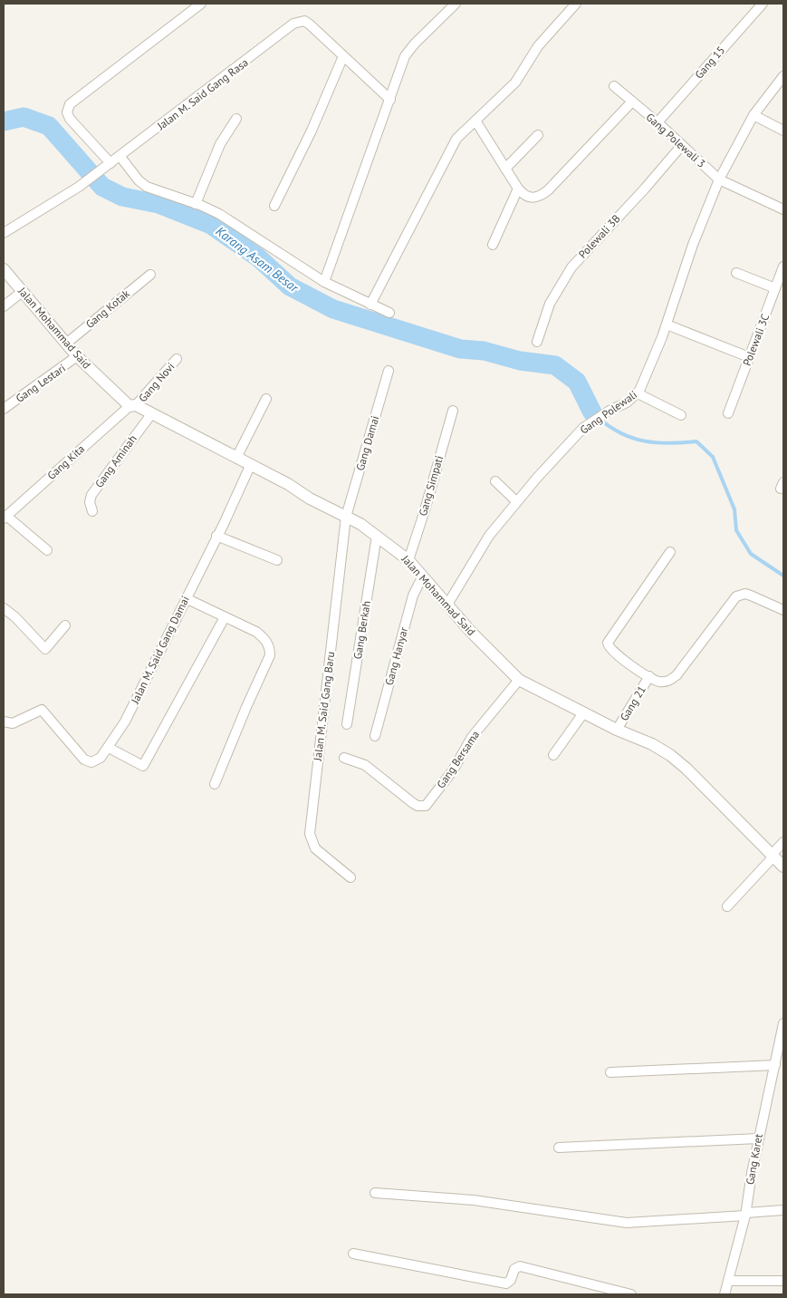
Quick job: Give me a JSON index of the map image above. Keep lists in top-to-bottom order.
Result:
{
  "streets": {
    "street": [
      "Gang 15",
      "Jalan M. Said Gang Rasa",
      "Gang Polewali 3",
      "Polewali 3B",
      "Gang Kotak",
      "Jalan Mohammad Said",
      "Polewali 3C",
      "Gang Novi",
      "Gang Lestari",
      "Gang Polewali",
      "Gang Damai",
      "Gang Aminah",
      "Gang Kita",
      "Gang Simpati",
      "Gang Berkah",
      "Jalan M. Said Gang Damai",
      "Gang Hanyar",
      "Gang 21",
      "Jalan M. Said Gang Baru",
      "Gang Bersama",
      "Gang Karet"
    ]
  },
  "crossings": [
    ["Gang 15", "Gang Polewali 3"],
    ["Gang Polewali 3", "Polewali 3B"],
    ["Gang Polewali 3", "Gang Polewali"],
    ["Gang Kotak", "Jalan Mohammad Said"],
    ["Jalan Mohammad Said", "Gang Novi"],
    ["Jalan Mohammad Said", "Gang Lestari"],
    ["Jalan Mohammad Said", "Gang Polewali"],
    ["Jalan Mohammad Said", "Gang Damai"],
    ["Jalan Mohammad Said", "Gang Aminah"],
    ["Jalan Mohammad Said", "Gang Kita"],
    ["Jalan Mohammad Said", "Gang Simpati"],
    ["Jalan Mohammad Said", "Gang Berkah"],
    ["Jalan Mohammad Said", "Jalan M. Said Gang Damai"],
    ["Jalan Mohammad Said", "Gang Hanyar"],
    ["Jalan Mohammad Said", "Gang 21"],
    ["Jalan Mohammad Said", "Jalan M. Said Gang Baru"],
    ["Jalan Mohammad Said", "Gang Bersama"],
    ["Gang Novi", "Gang Kita"],
    ["Gang Damai", "Jalan M. Said Gang Baru"]
  ],
  "water": ["Karang Asam Besar"]
}
